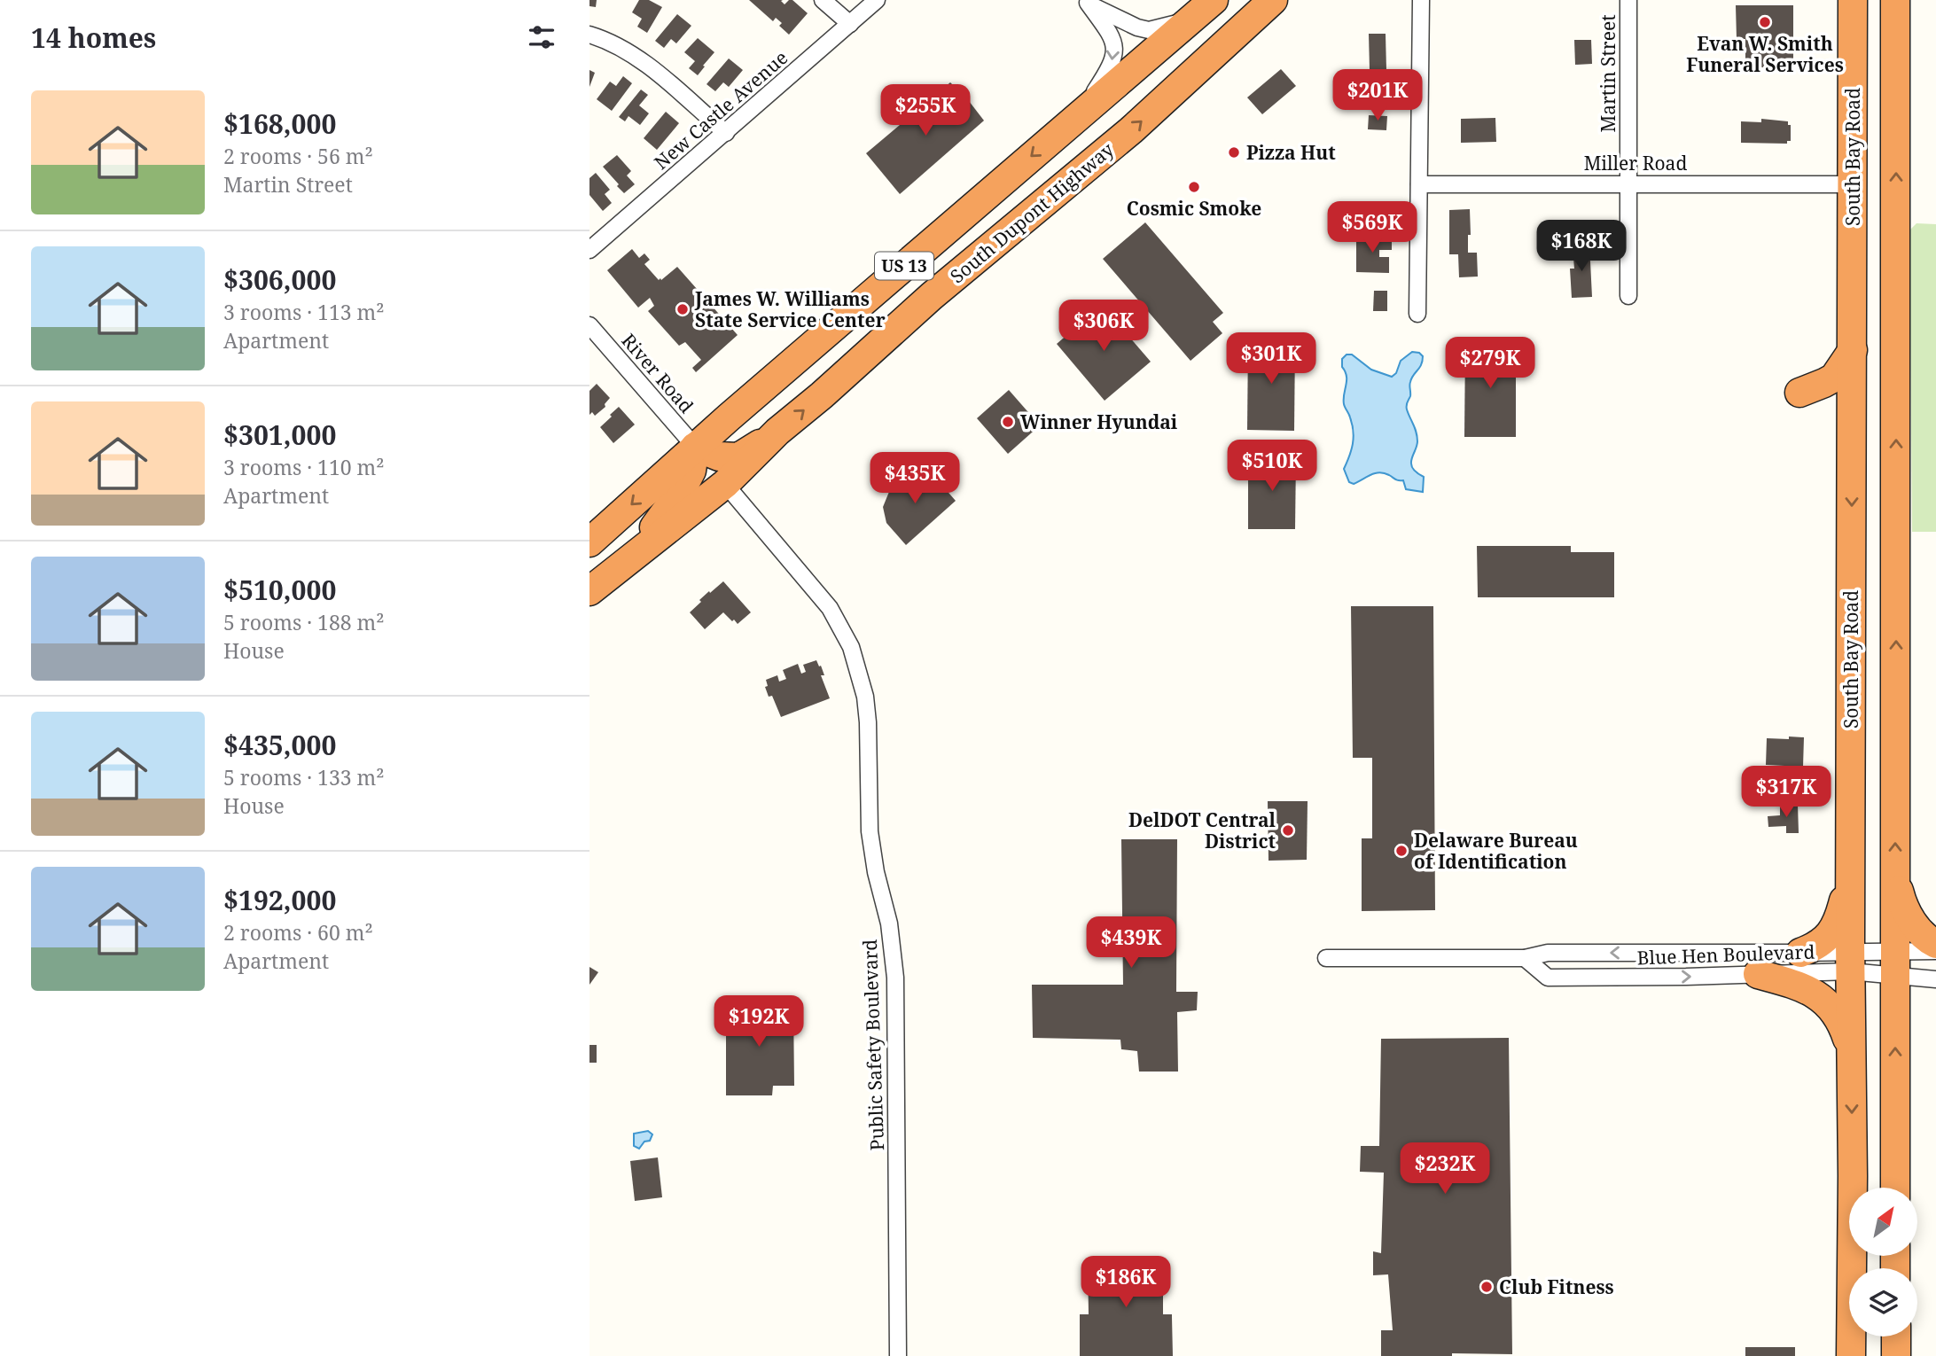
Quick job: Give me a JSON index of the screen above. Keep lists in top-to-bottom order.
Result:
{
  "streets": {
    "highway": ["South Bay Road", "South Dupont Highway", "US 13"],
    "street": [
      "Martin Street",
      "New Castle Avenue",
      "Miller Road",
      "River Road",
      "Blue Hen Boulevard",
      "Public Safety Boulevard"
    ]
  },
  "crossings": [
    ["Martin Street", "Miller Road"],
    ["South Bay Road", "Miller Road"],
    ["South Bay Road", "Blue Hen Boulevard"],
    ["South Dupont Highway", "Public Safety Boulevard"],
    ["US 13", "River Road"]
  ],
  "places": [
    "Evan W. Smith Funeral Services",
    "Pizza Hut",
    "Cosmic Smoke",
    "James W. Williams State Service Center",
    "Winner Hyundai",
    "DelDOT Central District",
    "Delaware Bureau of Identification",
    "Club Fitness"
  ],
  "north": "top right",
  "page": {
    "heading": "14 homes",
    "price": [
      "$201K",
      "$255K",
      "$569K",
      "$168K",
      "$306K",
      "$301K",
      "$279K",
      "$510K",
      "$435K",
      "$317K",
      "$439K",
      "$192K",
      "$232K",
      "$186K"
    ],
    "list": [
      {
        "name": "$168,000",
        "note": "2 rooms · 56 m² · Martin Street"
      },
      {
        "name": "$306,000",
        "note": "3 rooms · 113 m² · Apartment"
      },
      {
        "name": "$301,000",
        "note": "3 rooms · 110 m² · Apartment"
      },
      {
        "name": "$510,000",
        "note": "5 rooms · 188 m² · House"
      },
      {
        "name": "$435,000",
        "note": "5 rooms · 133 m² · House"
      },
      {
        "name": "$192,000",
        "note": "2 rooms · 60 m² · Apartment"
      }
    ]
  }
}
